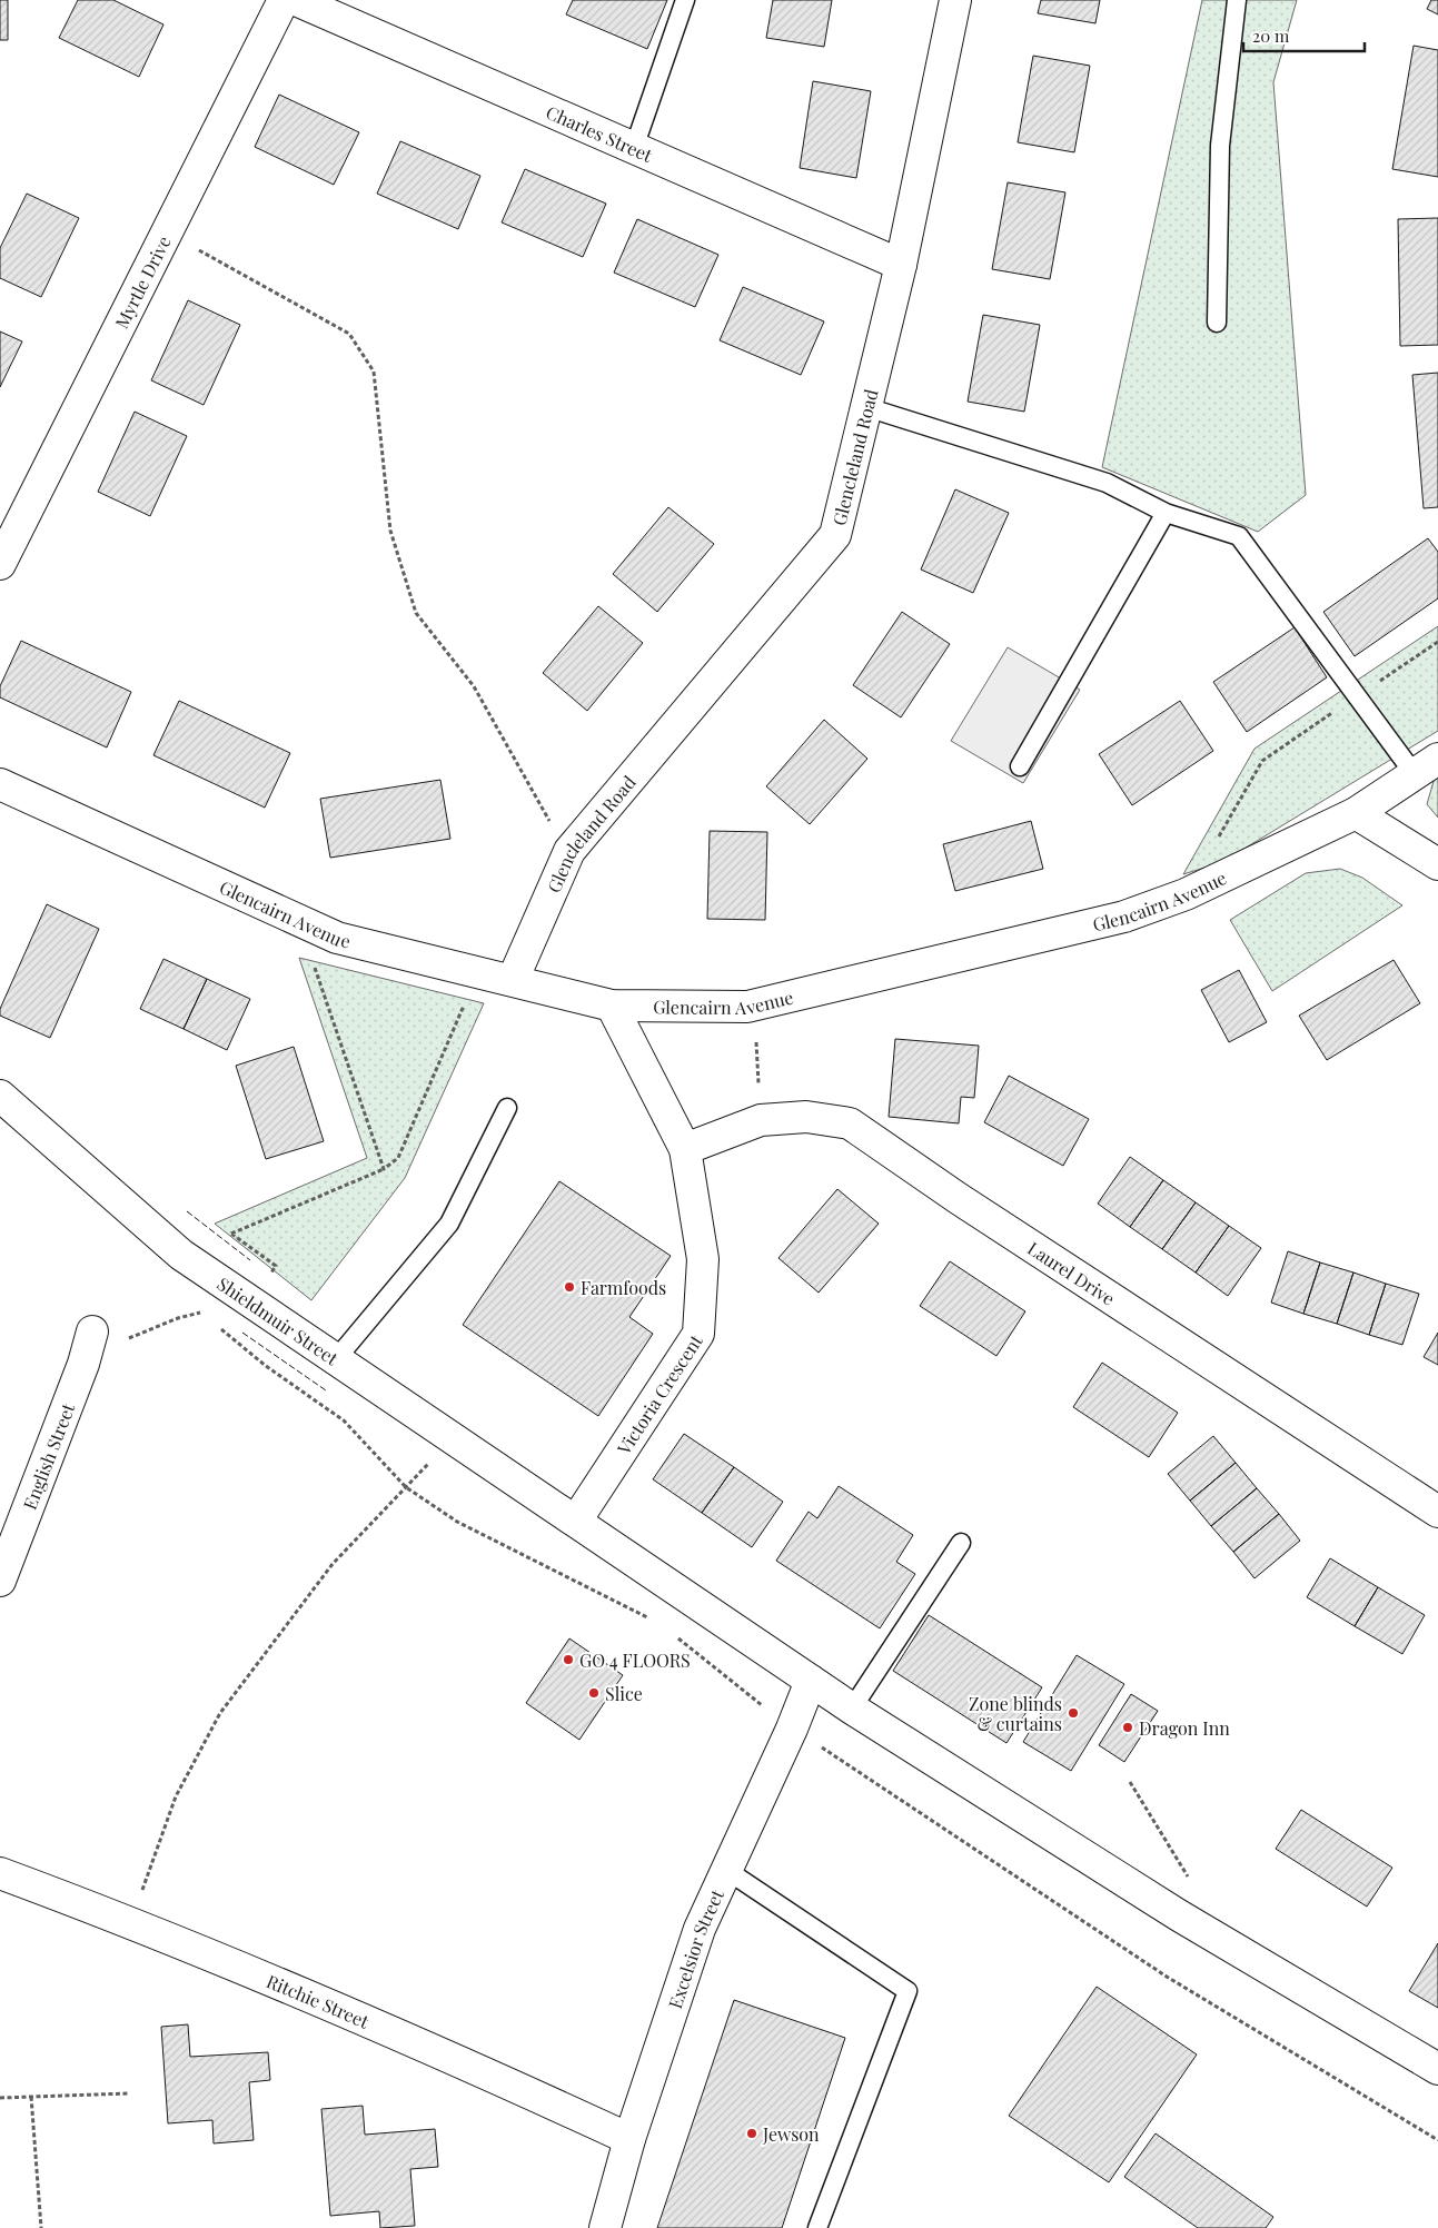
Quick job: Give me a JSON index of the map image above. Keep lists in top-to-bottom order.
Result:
{
  "streets": {
    "street": [
      "Charles Street",
      "Myrtle Drive",
      "Glencleland Road",
      "Glencairn Avenue",
      "Laurel Drive",
      "Shieldmuir Street",
      "Victoria Crescent",
      "English Street",
      "Excelsior Street",
      "Ritchie Street"
    ]
  },
  "crossings": [
    ["Charles Street", "Glencleland Road"],
    ["Glencleland Road", "Glencairn Avenue"],
    ["Glencairn Avenue", "Victoria Crescent"],
    ["Laurel Drive", "Victoria Crescent"],
    ["Shieldmuir Street", "Victoria Crescent"],
    ["Shieldmuir Street", "Excelsior Street"],
    ["Excelsior Street", "Ritchie Street"]
  ],
  "places": [
    "Farmfoods",
    "GO 4 FLOORS",
    "Slice",
    "Zone blinds & curtains",
    "Dragon Inn",
    "Jewson"
  ],
  "scale_bar": "20 m"
}
